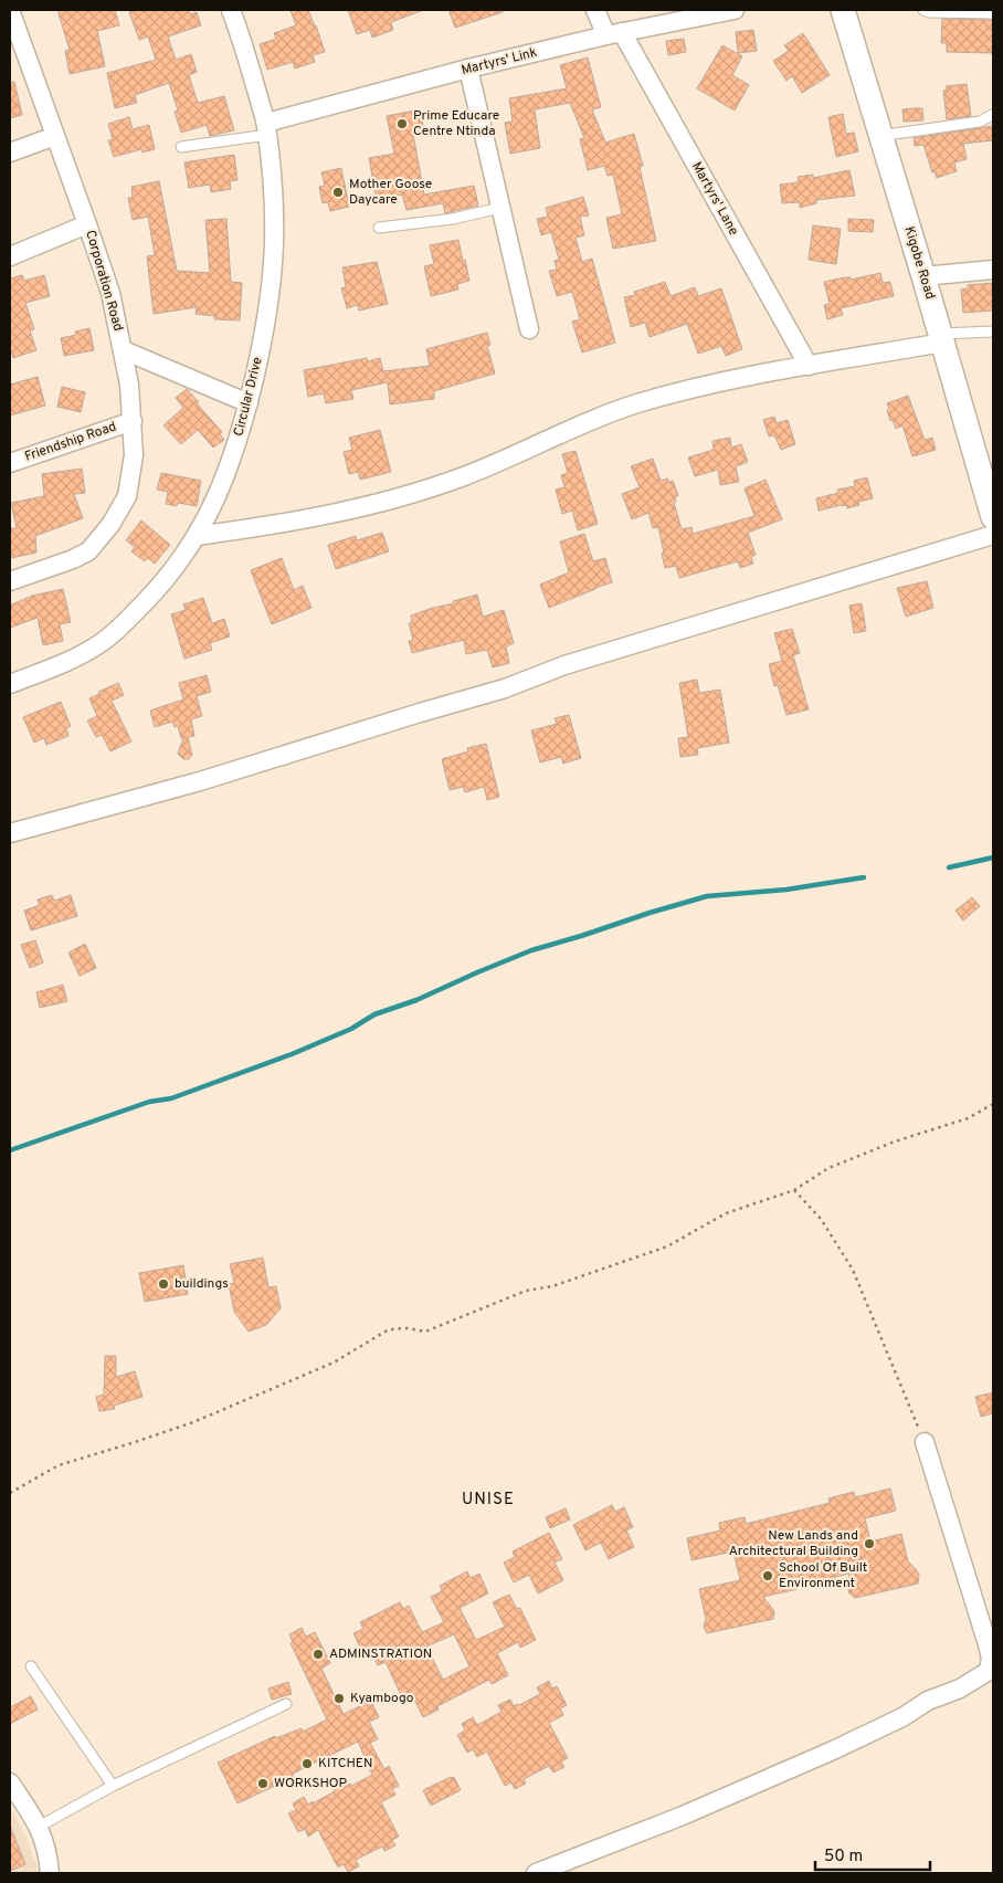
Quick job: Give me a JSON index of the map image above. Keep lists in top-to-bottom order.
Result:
{
  "streets": {
    "street": [
      "Martyrs' Link",
      "Martyrs' Lane",
      "Kigobe Road",
      "Corporation Road",
      "Circular Drive",
      "Friendship Road"
    ]
  },
  "crossings": [
    ["Martyrs' Link", "Martyrs' Lane"],
    ["Martyrs' Link", "Circular Drive"],
    ["Corporation Road", "Friendship Road"]
  ],
  "districts": ["UNISE"],
  "places": [
    "Prime Educare Centre Ntinda",
    "Mother Goose Daycare",
    "buildings",
    "New Lands and Architectural Building",
    "School Of Built Environment",
    "ADMINSTRATION",
    "Kyambogo",
    "KITCHEN",
    "WORKSHOP"
  ],
  "scale_bar": "50 m"
}
